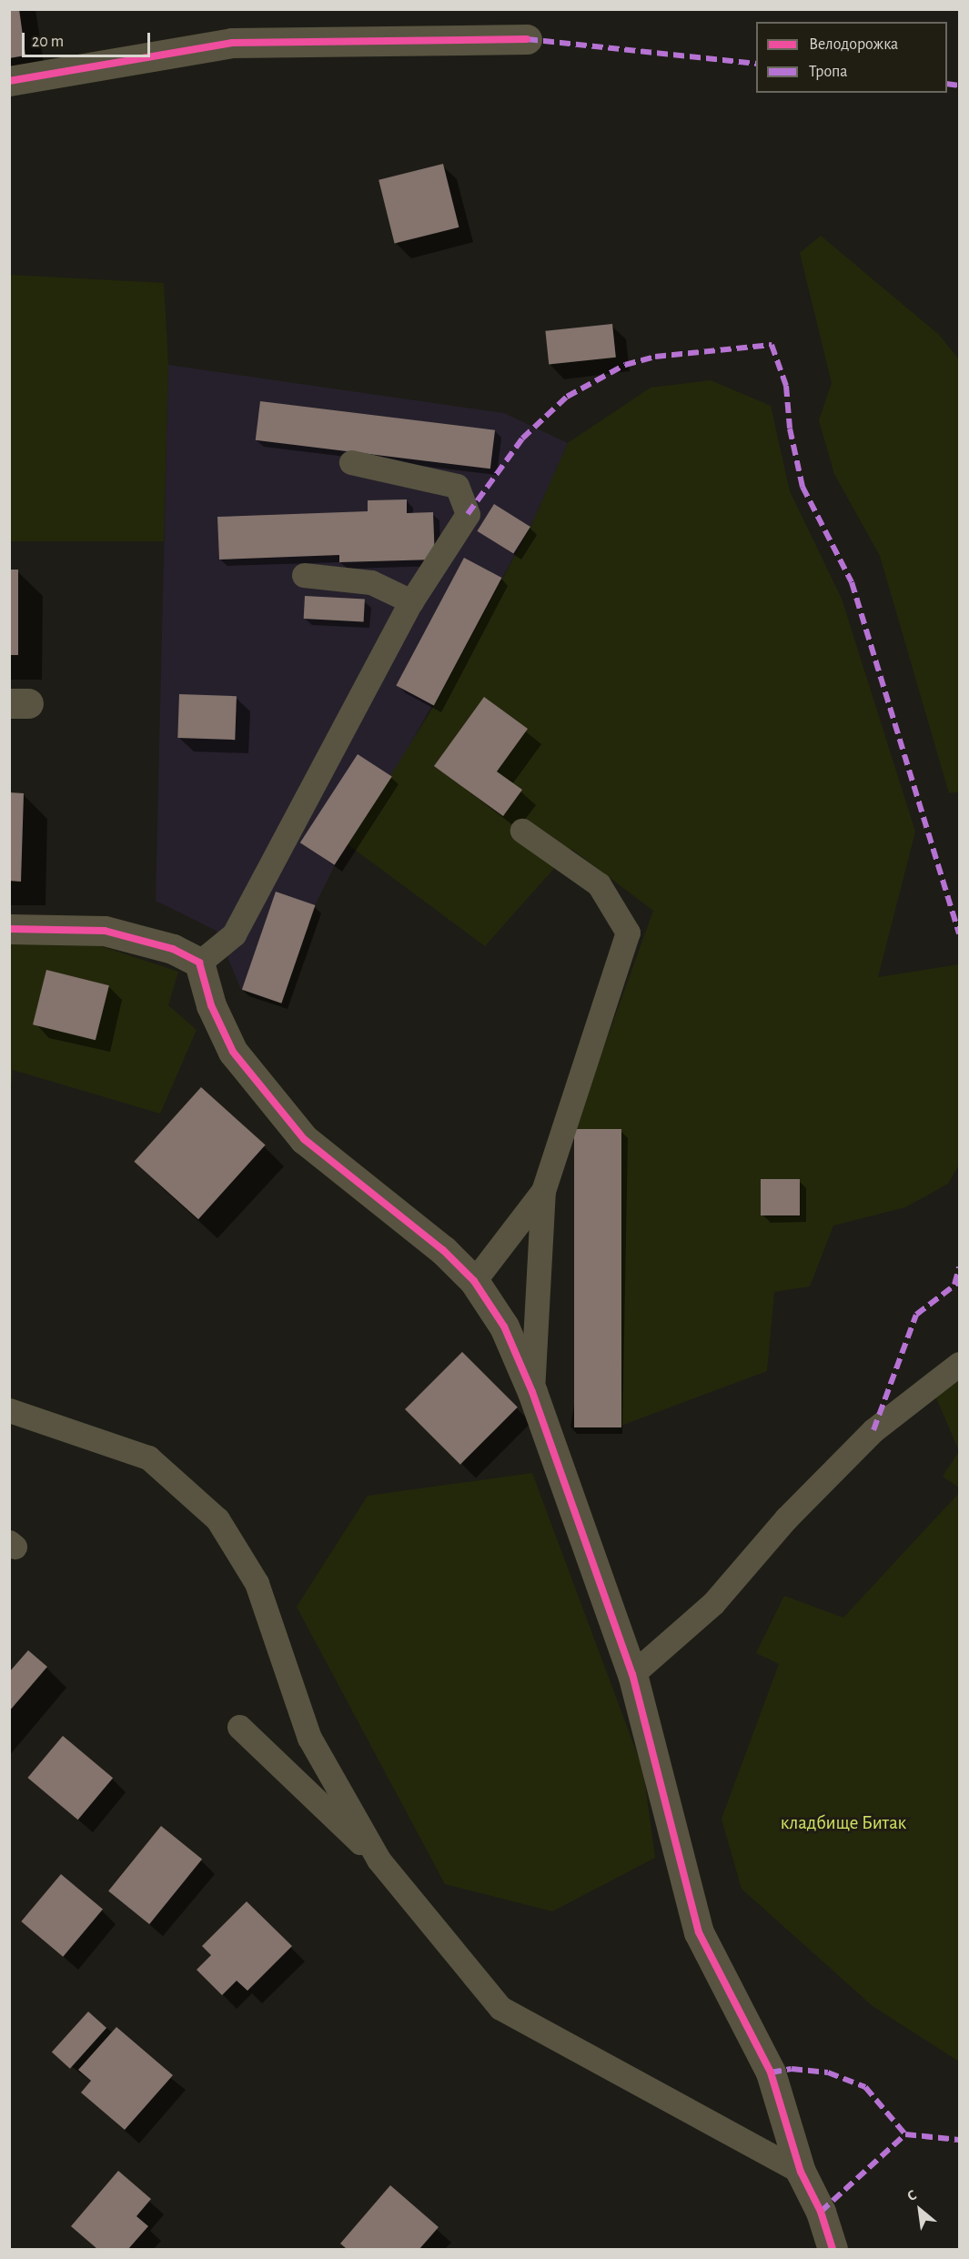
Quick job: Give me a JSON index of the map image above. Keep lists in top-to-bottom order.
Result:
{
  "parks": ["кладбище Битак"],
  "legend": ["Велодорожка", "Тропа"],
  "scale_bar": "20 m",
  "north": "top left"
}
